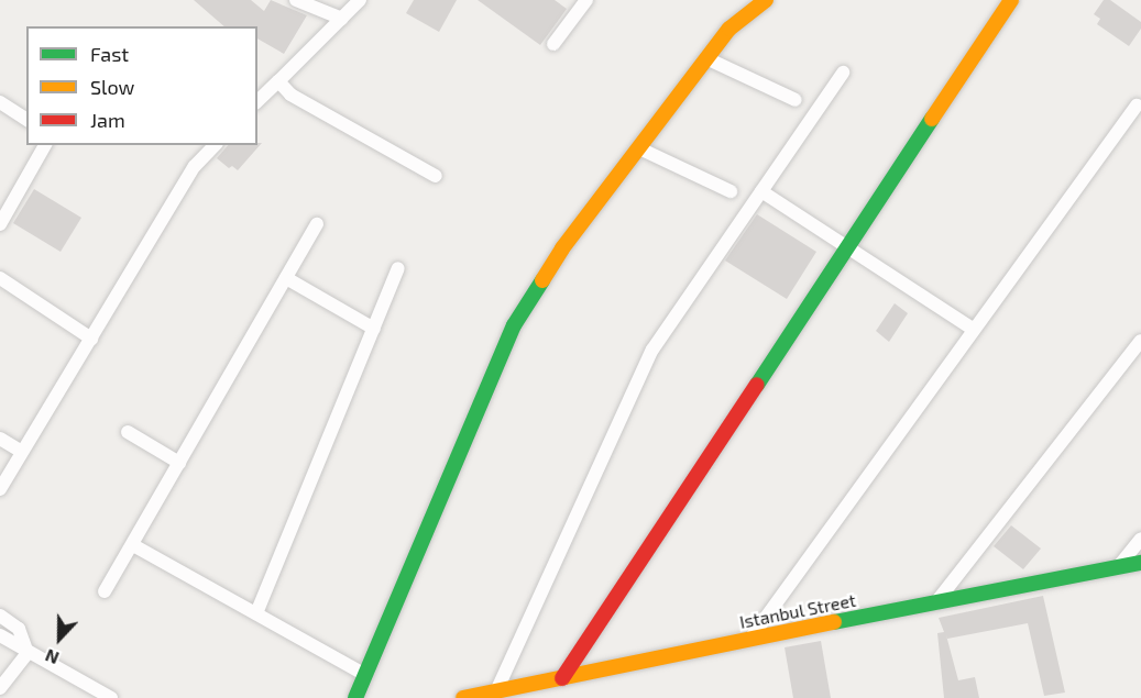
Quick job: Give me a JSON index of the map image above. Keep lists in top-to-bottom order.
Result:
{
  "streets": {
    "street": ["Istanbul Street"]
  },
  "legend": ["Fast", "Slow", "Jam"],
  "north": "bottom"
}
